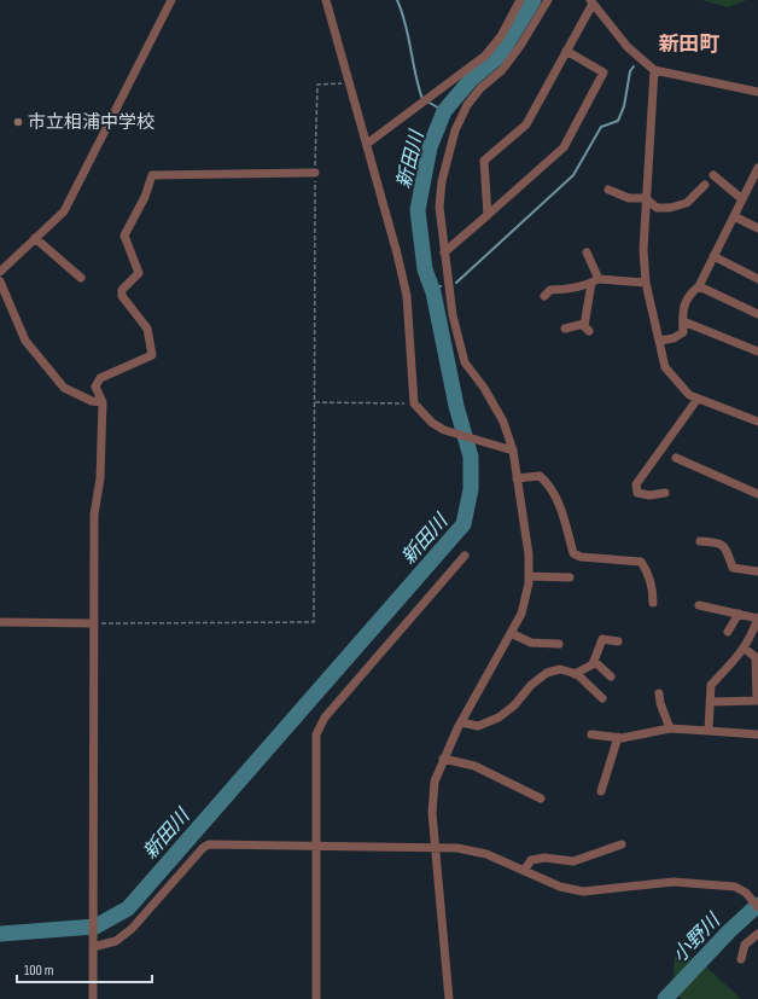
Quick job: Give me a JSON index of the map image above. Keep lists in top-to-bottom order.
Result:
{
  "districts": ["新田町"],
  "water": ["新田川", "小野川"],
  "places": ["市立相浦中学校"],
  "scale_bar": "100 m"
}
